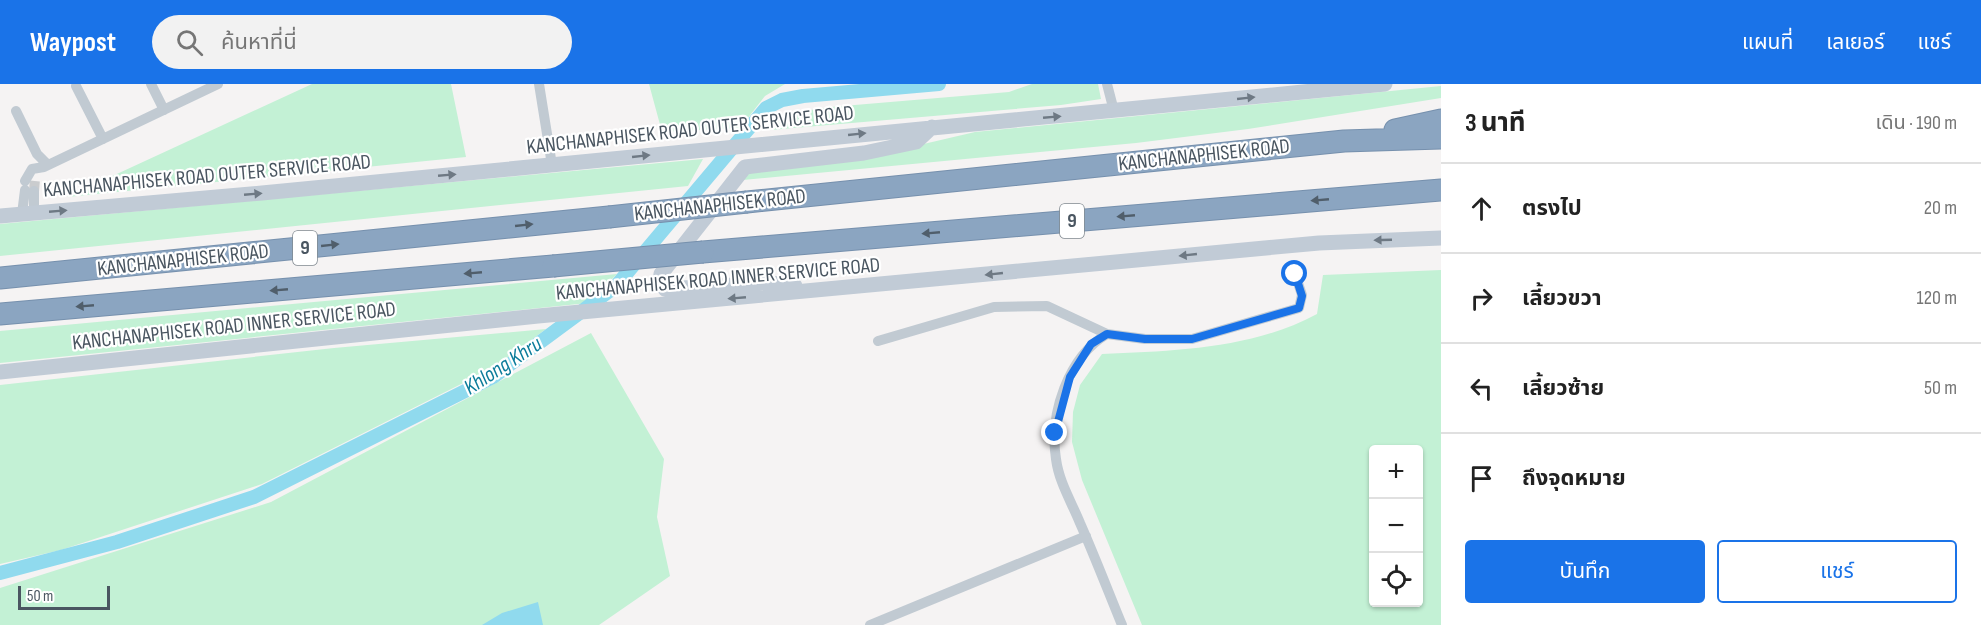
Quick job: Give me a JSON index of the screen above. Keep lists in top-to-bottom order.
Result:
{
  "streets": {
    "highway": ["KANCHANAPHISEK ROAD", "9"],
    "main road": ["KANCHANAPHISEK ROAD OUTER SERVICE ROAD", "KANCHANAPHISEK ROAD INNER SERVICE ROAD"]
  },
  "one_way": ["KANCHANAPHISEK ROAD OUTER SERVICE ROAD", "KANCHANAPHISEK ROAD INNER SERVICE ROAD"],
  "water": ["Khlong Khru"],
  "scale_bar": "50 m",
  "page": {
    "header": "Waypost",
    "search": "ค้นหาที่นี่",
    "nav": ["แผนที่", "เลเยอร์", "แชร์"],
    "heading": ["3 นาที", "เดิน · 190 m"],
    "list": [
      ["ตรงไป", "20 m"],
      ["เลี้ยวขวา", "120 m"],
      ["เลี้ยวซ้าย", "50 m"],
      "ถึงจุดหมาย"
    ],
    "map_buttons": ["+", "−"],
    "buttons": ["บันทึก", "แชร์"],
    "scale": "50 m"
  }
}
